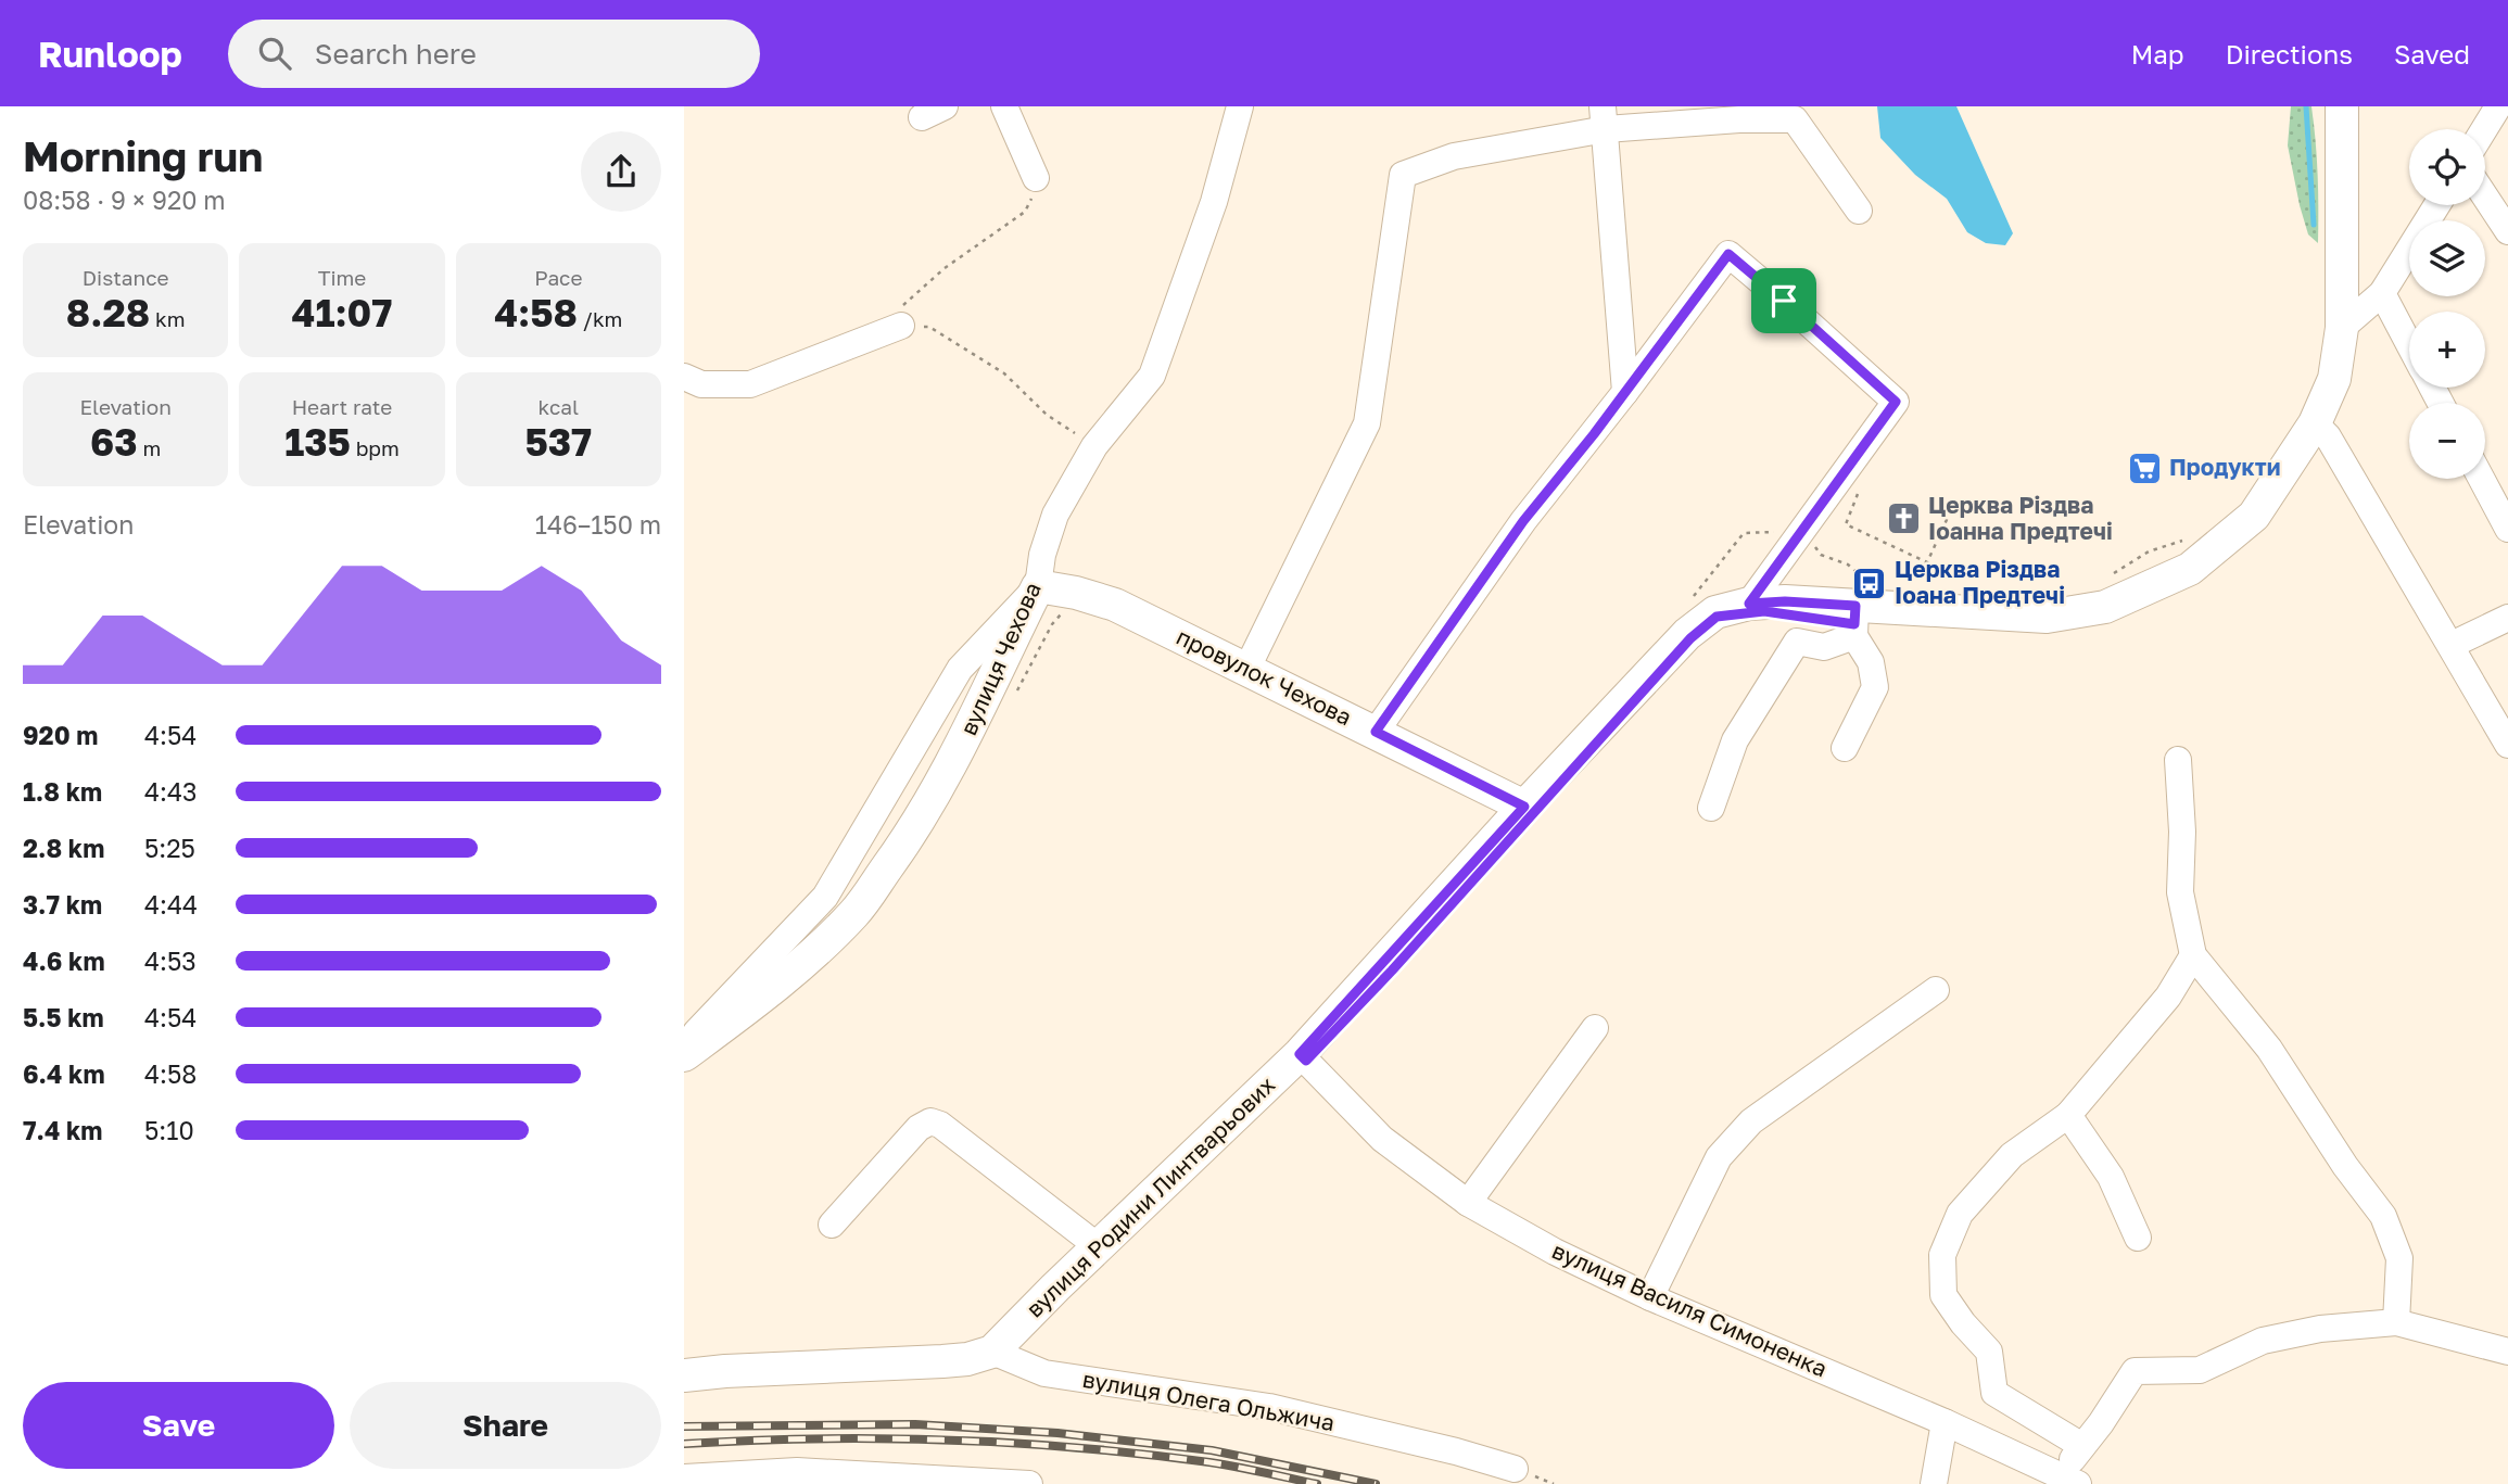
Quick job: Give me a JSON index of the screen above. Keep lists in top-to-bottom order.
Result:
{
  "streets": {
    "main road": ["вулиця Чехова", "провулок Чехова", "вулиця Родини Линтварьових"],
    "street": ["вулиця Василя Симоненка", "вулиця Олега Ольжича"]
  },
  "crossings": [
    ["вулиця Чехова", "провулок Чехова"],
    ["провулок Чехова", "вулиця Родини Линтварьових"],
    ["вулиця Родини Линтварьових", "вулиця Василя Симоненка"],
    ["вулиця Родини Линтварьових", "вулиця Олега Ольжича"]
  ],
  "places": {
    "supermarket": ["Продукти"],
    "church": ["Церква Різдва Іоанна Предтечі"],
    "bus stop": ["Церква Різдва Іоана Предтечі"]
  },
  "page": {
    "header": "Runloop",
    "search": "Search here",
    "nav": ["Map", "Directions", "Saved"],
    "heading": ["Morning run", "08:58 · 9 × 920 m"],
    "map_buttons": ["+", "−"],
    "stats": [
      ["Distance", "8.28 km"],
      ["Time", "41:07"],
      ["Pace", "4:58 /km"],
      ["Elevation", "63 m"],
      ["Heart rate", "135 bpm"],
      ["kcal", "537"]
    ],
    "chart": ["Elevation", "146–150 m"],
    "list": [
      {
        "name": "920 m",
        "note": "4:54"
      },
      {
        "name": "1.8 km",
        "note": "4:43"
      },
      {
        "name": "2.8 km",
        "note": "5:25"
      },
      {
        "name": "3.7 km",
        "note": "4:44"
      },
      {
        "name": "4.6 km",
        "note": "4:53"
      },
      {
        "name": "5.5 km",
        "note": "4:54"
      },
      {
        "name": "6.4 km",
        "note": "4:58"
      },
      {
        "name": "7.4 km",
        "note": "5:10"
      }
    ],
    "buttons": ["Save", "Share"]
  }
}
